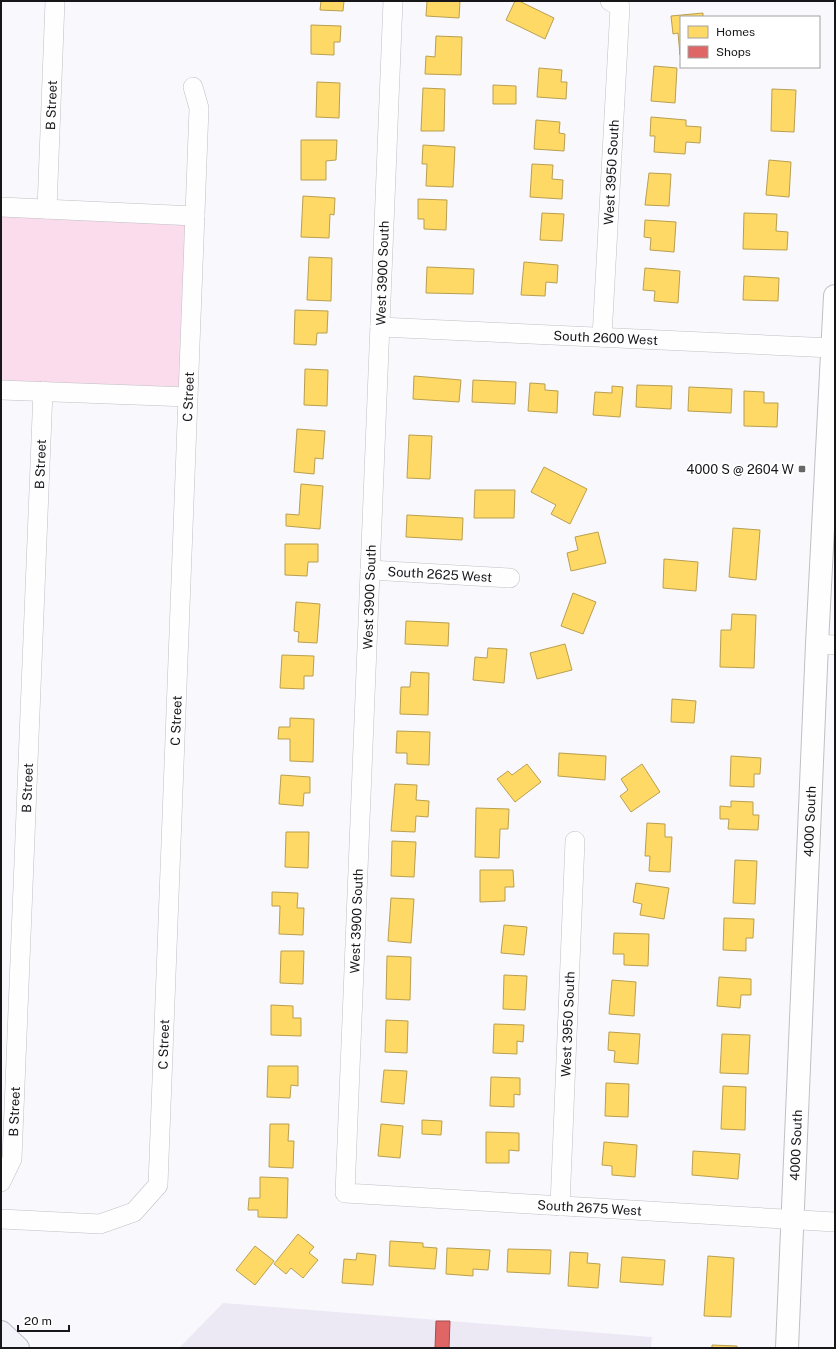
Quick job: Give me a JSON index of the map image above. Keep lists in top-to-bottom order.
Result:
{
  "streets": {
    "street": [
      "B Street",
      "West 3950 South",
      "West 3900 South",
      "South 2600 West",
      "C Street",
      "South 2625 West",
      "4000 South",
      "South 2675 West"
    ]
  },
  "crossings": [
    ["West 3950 South", "South 2600 West"],
    ["West 3950 South", "South 2675 West"],
    ["West 3900 South", "South 2600 West"],
    ["West 3900 South", "South 2625 West"],
    ["West 3900 South", "South 2675 West"],
    ["South 2600 West", "4000 South"],
    ["4000 South", "South 2675 West"]
  ],
  "places": {
    "transit": ["4000 S @ 2604 W"]
  },
  "legend": ["Homes", "Shops"],
  "scale_bar": "20 m"
}
